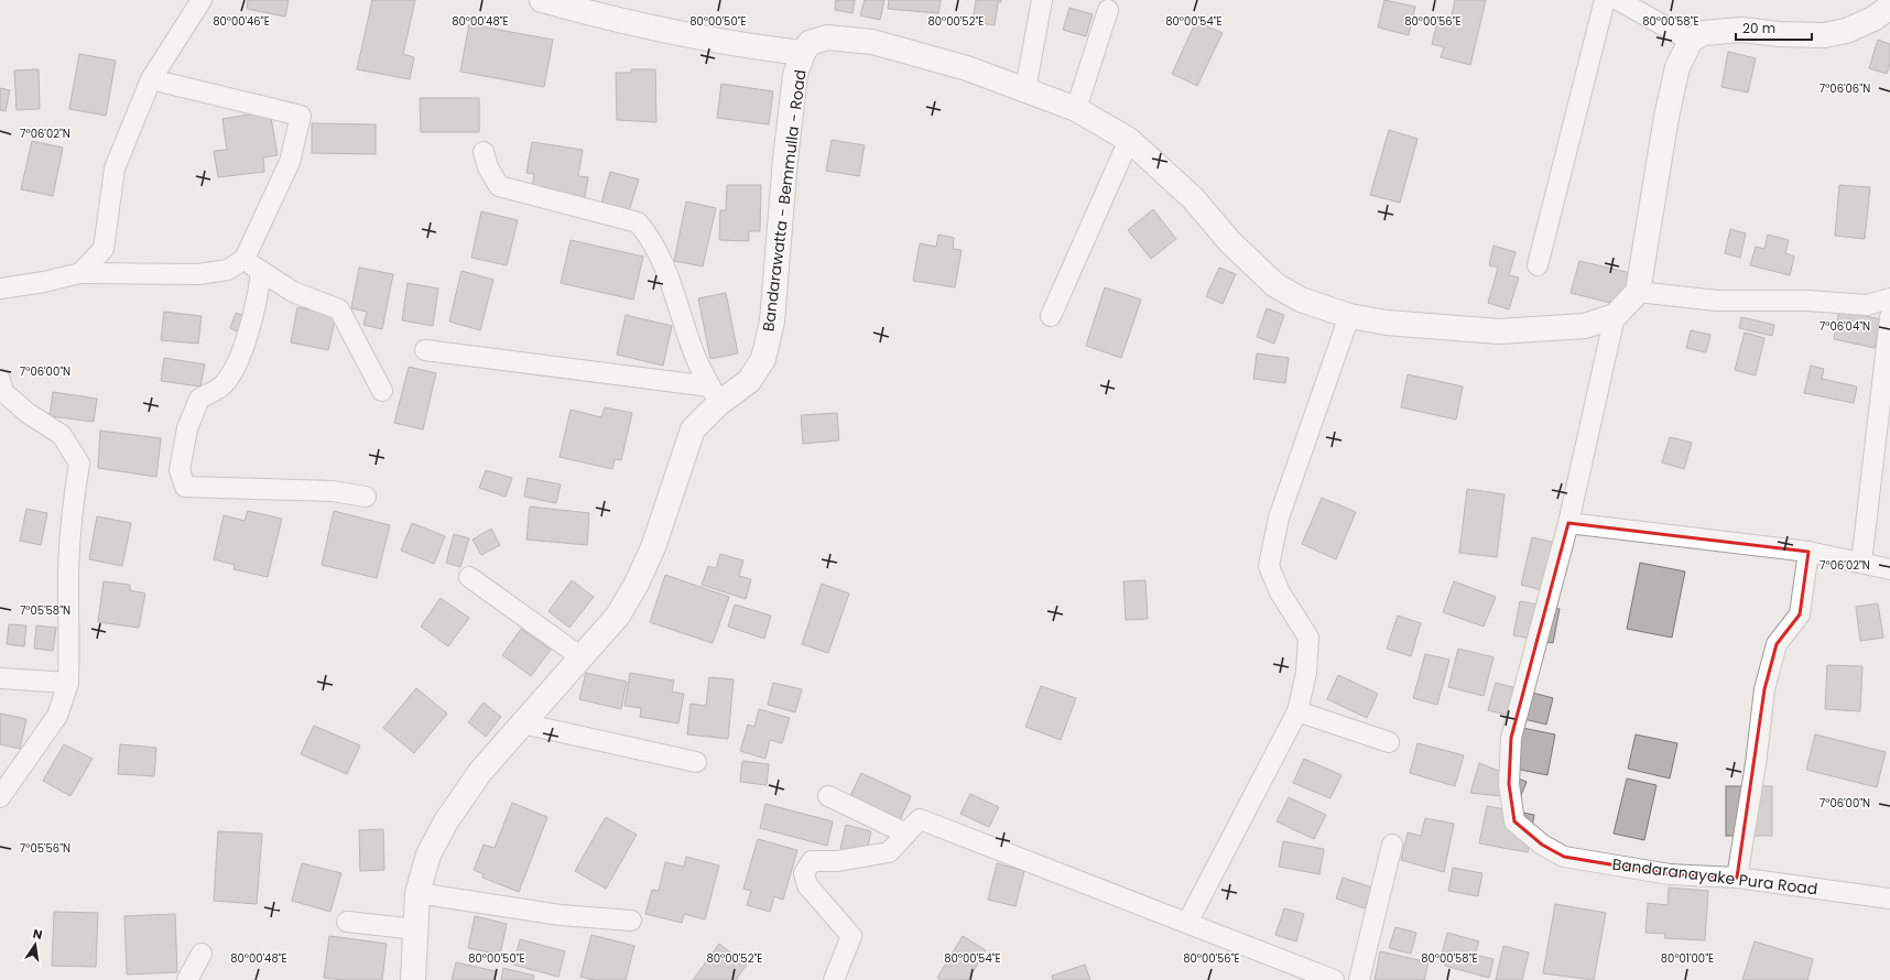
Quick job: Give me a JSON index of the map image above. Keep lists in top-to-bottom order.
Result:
{
  "streets": {
    "street": ["Bandarawatta - Bemmulla - Road", "Bandaranayake Pura Road"]
  },
  "crossings": [
    ["Bandarawatta - Bemmulla - Road", "Bandaranayake Pura Road"]
  ],
  "scale_bar": "20 m",
  "north": "top",
  "coordinates": [
    "80°00'46\"E",
    "80°00'48\"E",
    "80°00'50\"E",
    "80°00'52\"E",
    "80°00'54\"E",
    "80°00'56\"E",
    "80°00'58\"E",
    "7°06'06\"N",
    "7°06'02\"N",
    "7°06'04\"N",
    "7°06'00\"N",
    "7°05'58\"N",
    "7°05'56\"N",
    "80°01'00\"E"
  ]
}
